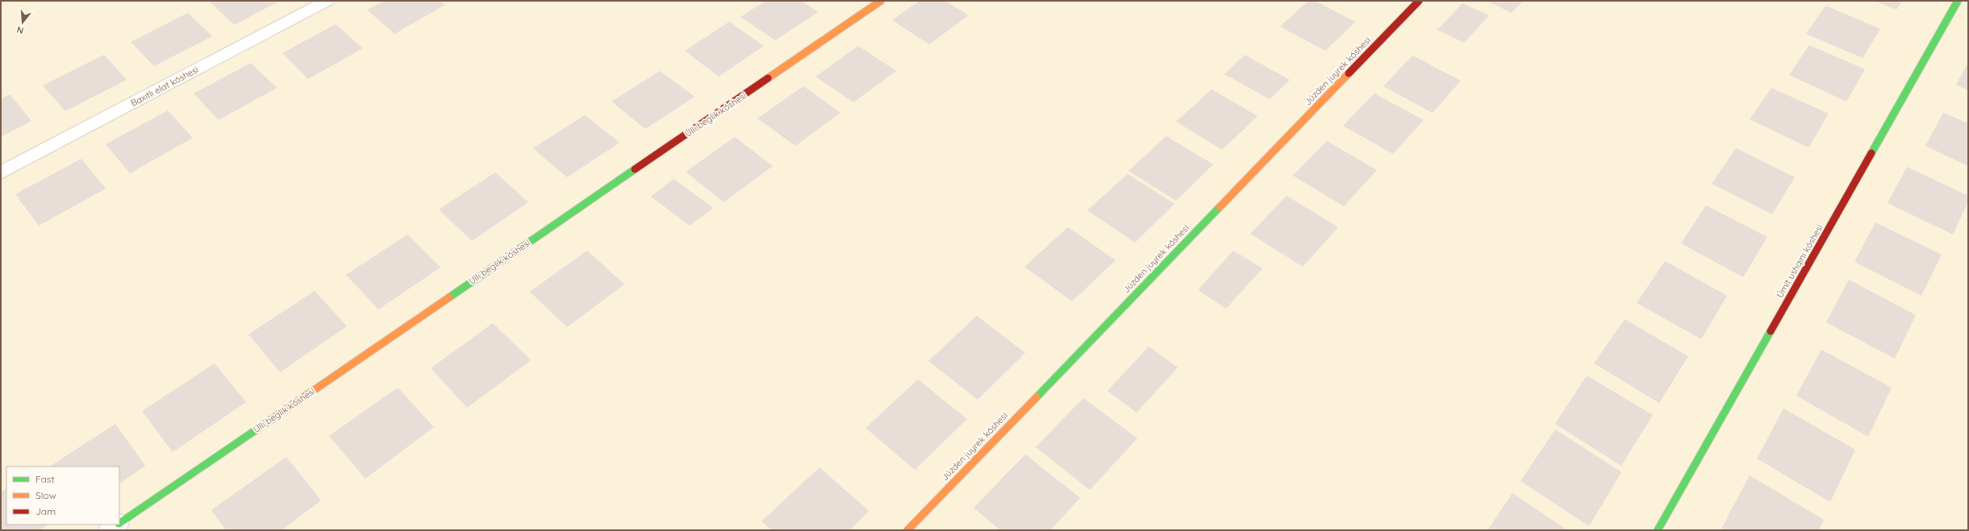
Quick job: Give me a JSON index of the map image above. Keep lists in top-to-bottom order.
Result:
{
  "streets": {
    "street": [
      "Júzden juyrek kóshesi",
      "Baxıtlı elat kóshesi",
      "Ullı beglik kóshesi",
      "Úmit ushqını kóshesi"
    ]
  },
  "legend": ["Fast", "Slow", "Jam"],
  "north": "bottom"
}
